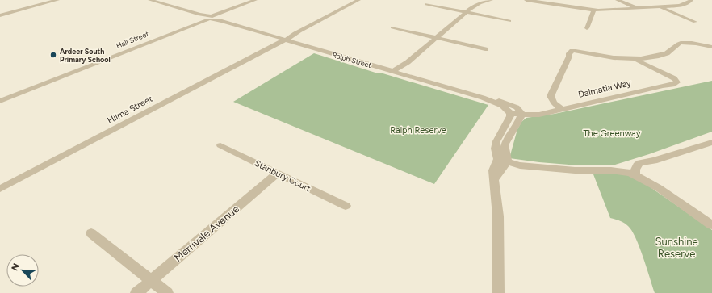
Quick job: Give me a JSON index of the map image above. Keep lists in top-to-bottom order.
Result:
{
  "streets": {
    "street": [
      "Hall Street",
      "Ralph Street",
      "Dalmatia Way",
      "Hilma Street",
      "Stanbury Court",
      "Merrivale Avenue"
    ]
  },
  "crossings": [
    ["Hall Street", "Ralph Street"],
    ["Ralph Street", "Dalmatia Way"],
    ["Ralph Street", "Hilma Street"],
    ["Stanbury Court", "Merrivale Avenue"]
  ],
  "parks": ["Ralph Reserve", "The Greenway", "Sunshine Reserve"],
  "places": ["Ardeer South Primary School"],
  "north": "top left"
}
